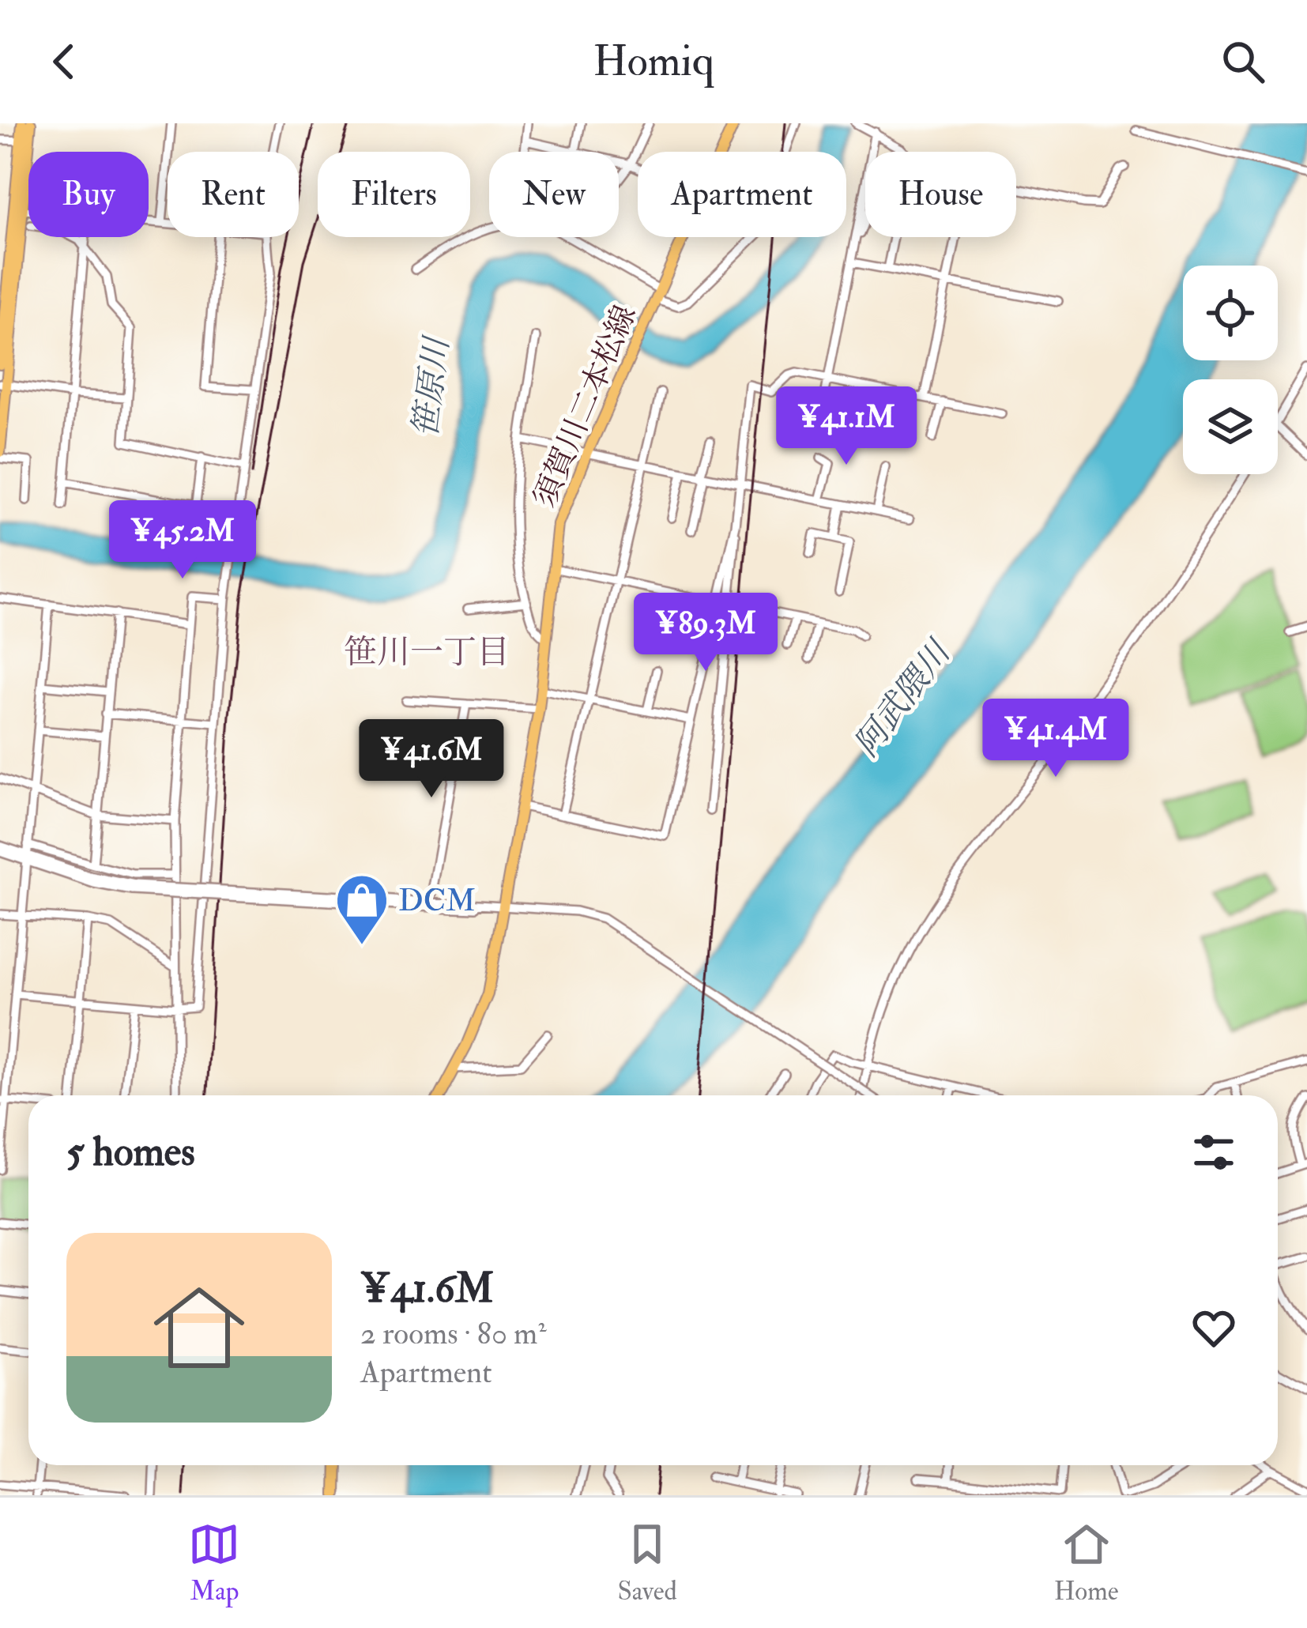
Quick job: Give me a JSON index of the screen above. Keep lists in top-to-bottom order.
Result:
{
  "streets": {
    "main road": ["須賀川二本松線"]
  },
  "districts": ["笹川一丁目"],
  "water": ["笹原川", "阿武隈川"],
  "places": {
    "shop": ["DCM"]
  },
  "page": {
    "header": "Homiq",
    "chip": [
      "Buy",
      "Rent",
      "Filters",
      "New",
      "Apartment",
      "House"
    ],
    "price": [
      "¥41.1M",
      "¥45.2M",
      "¥89.3M",
      "¥41.4M",
      "¥41.6M"
    ],
    "heading": "5 homes",
    "list": [
      {
        "name": "¥41.6M",
        "note": "2 rooms · 80 m² · Apartment"
      }
    ],
    "tabs": ["Map", "Saved", "Home"]
  }
}
